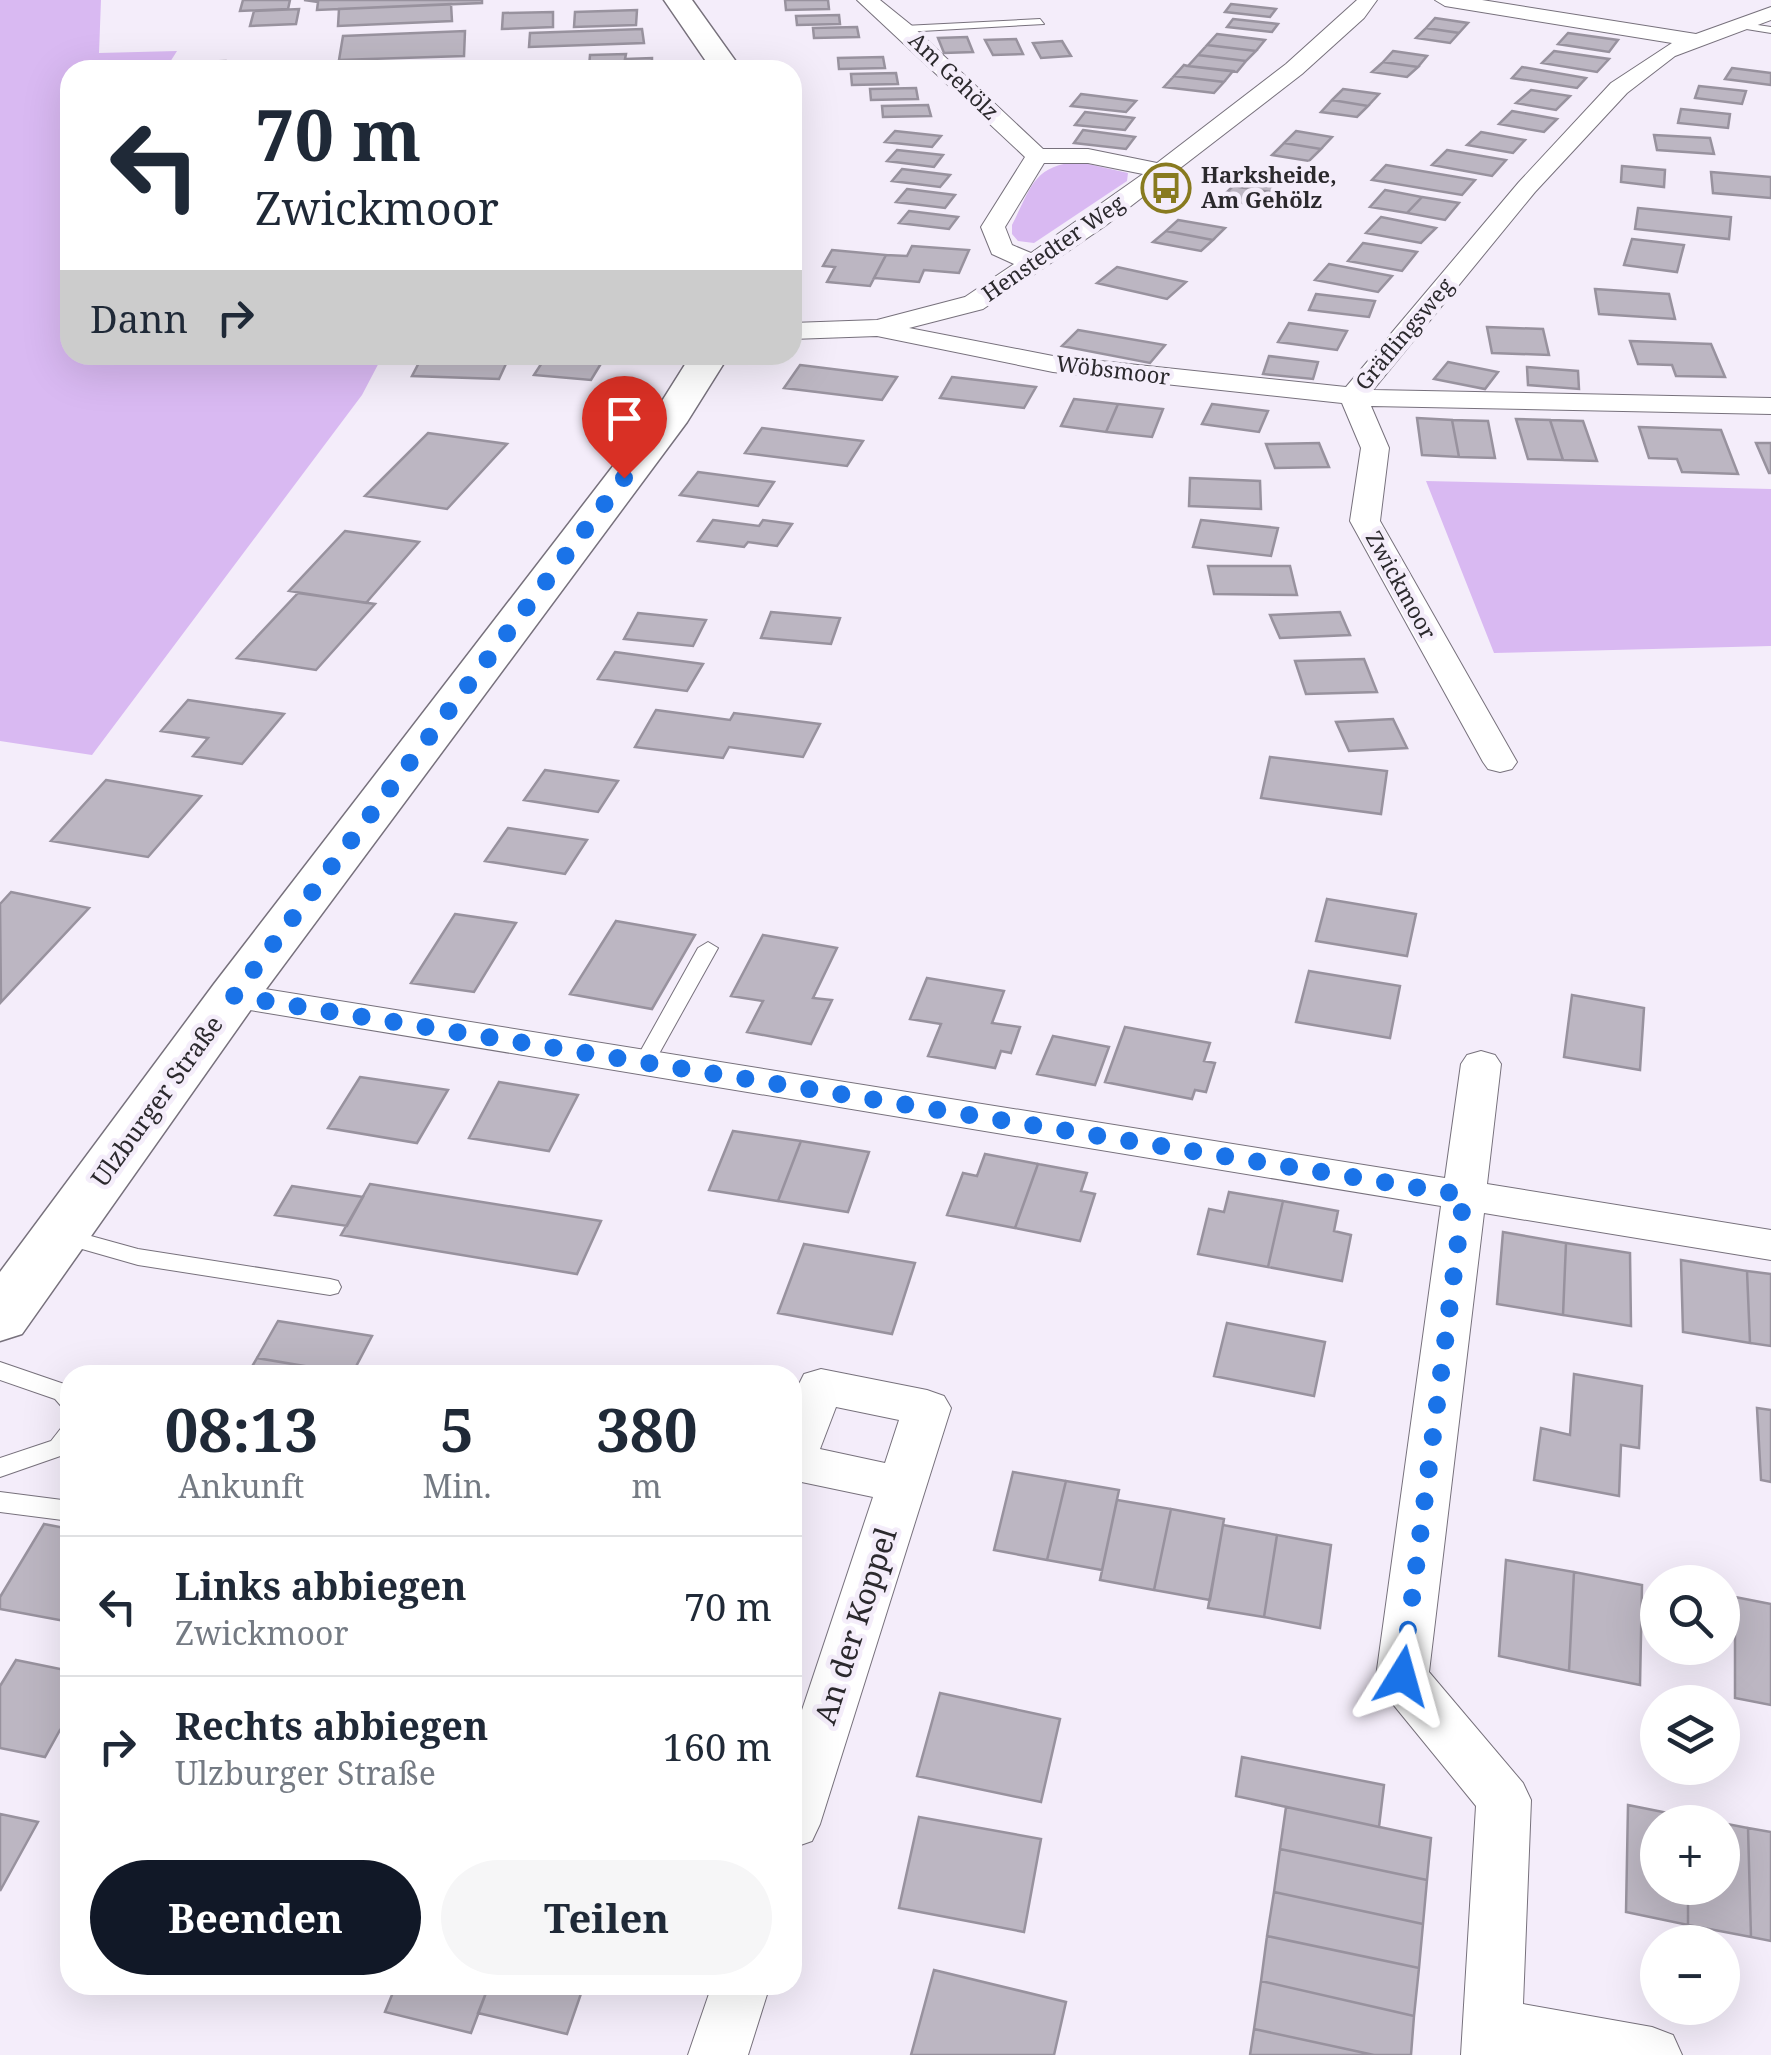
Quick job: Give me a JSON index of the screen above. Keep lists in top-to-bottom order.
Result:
{
  "streets": {
    "main road": ["Ulzburger Straße"],
    "street": [
      "Am Gehölz",
      "Henstedter Weg",
      "Gräflingsweg",
      "Wöbsmoor",
      "Zwickmoor",
      "An der Koppel"
    ]
  },
  "crossings": [
    ["Henstedter Weg", "Wöbsmoor"],
    ["Gräflingsweg", "Wöbsmoor"],
    ["Gräflingsweg", "Zwickmoor"],
    ["Wöbsmoor", "Zwickmoor"]
  ],
  "places": {
    "bus stop": ["Harksheide, Am Gehölz"]
  },
  "page": {
    "turn": ["70 m", "Zwickmoor"],
    "then": "Dann",
    "eta": [
      "08:13",
      "Ankunft",
      "5",
      "Min.",
      "380",
      "m"
    ],
    "list": [
      {
        "name": "Links abbiegen",
        "note": "Zwickmoor",
        "value": "70 m"
      },
      {
        "name": "Rechts abbiegen",
        "note": "Ulzburger Straße",
        "value": "160 m"
      }
    ],
    "map_buttons": ["+", "−"],
    "buttons": ["Beenden", "Teilen"]
  }
}
